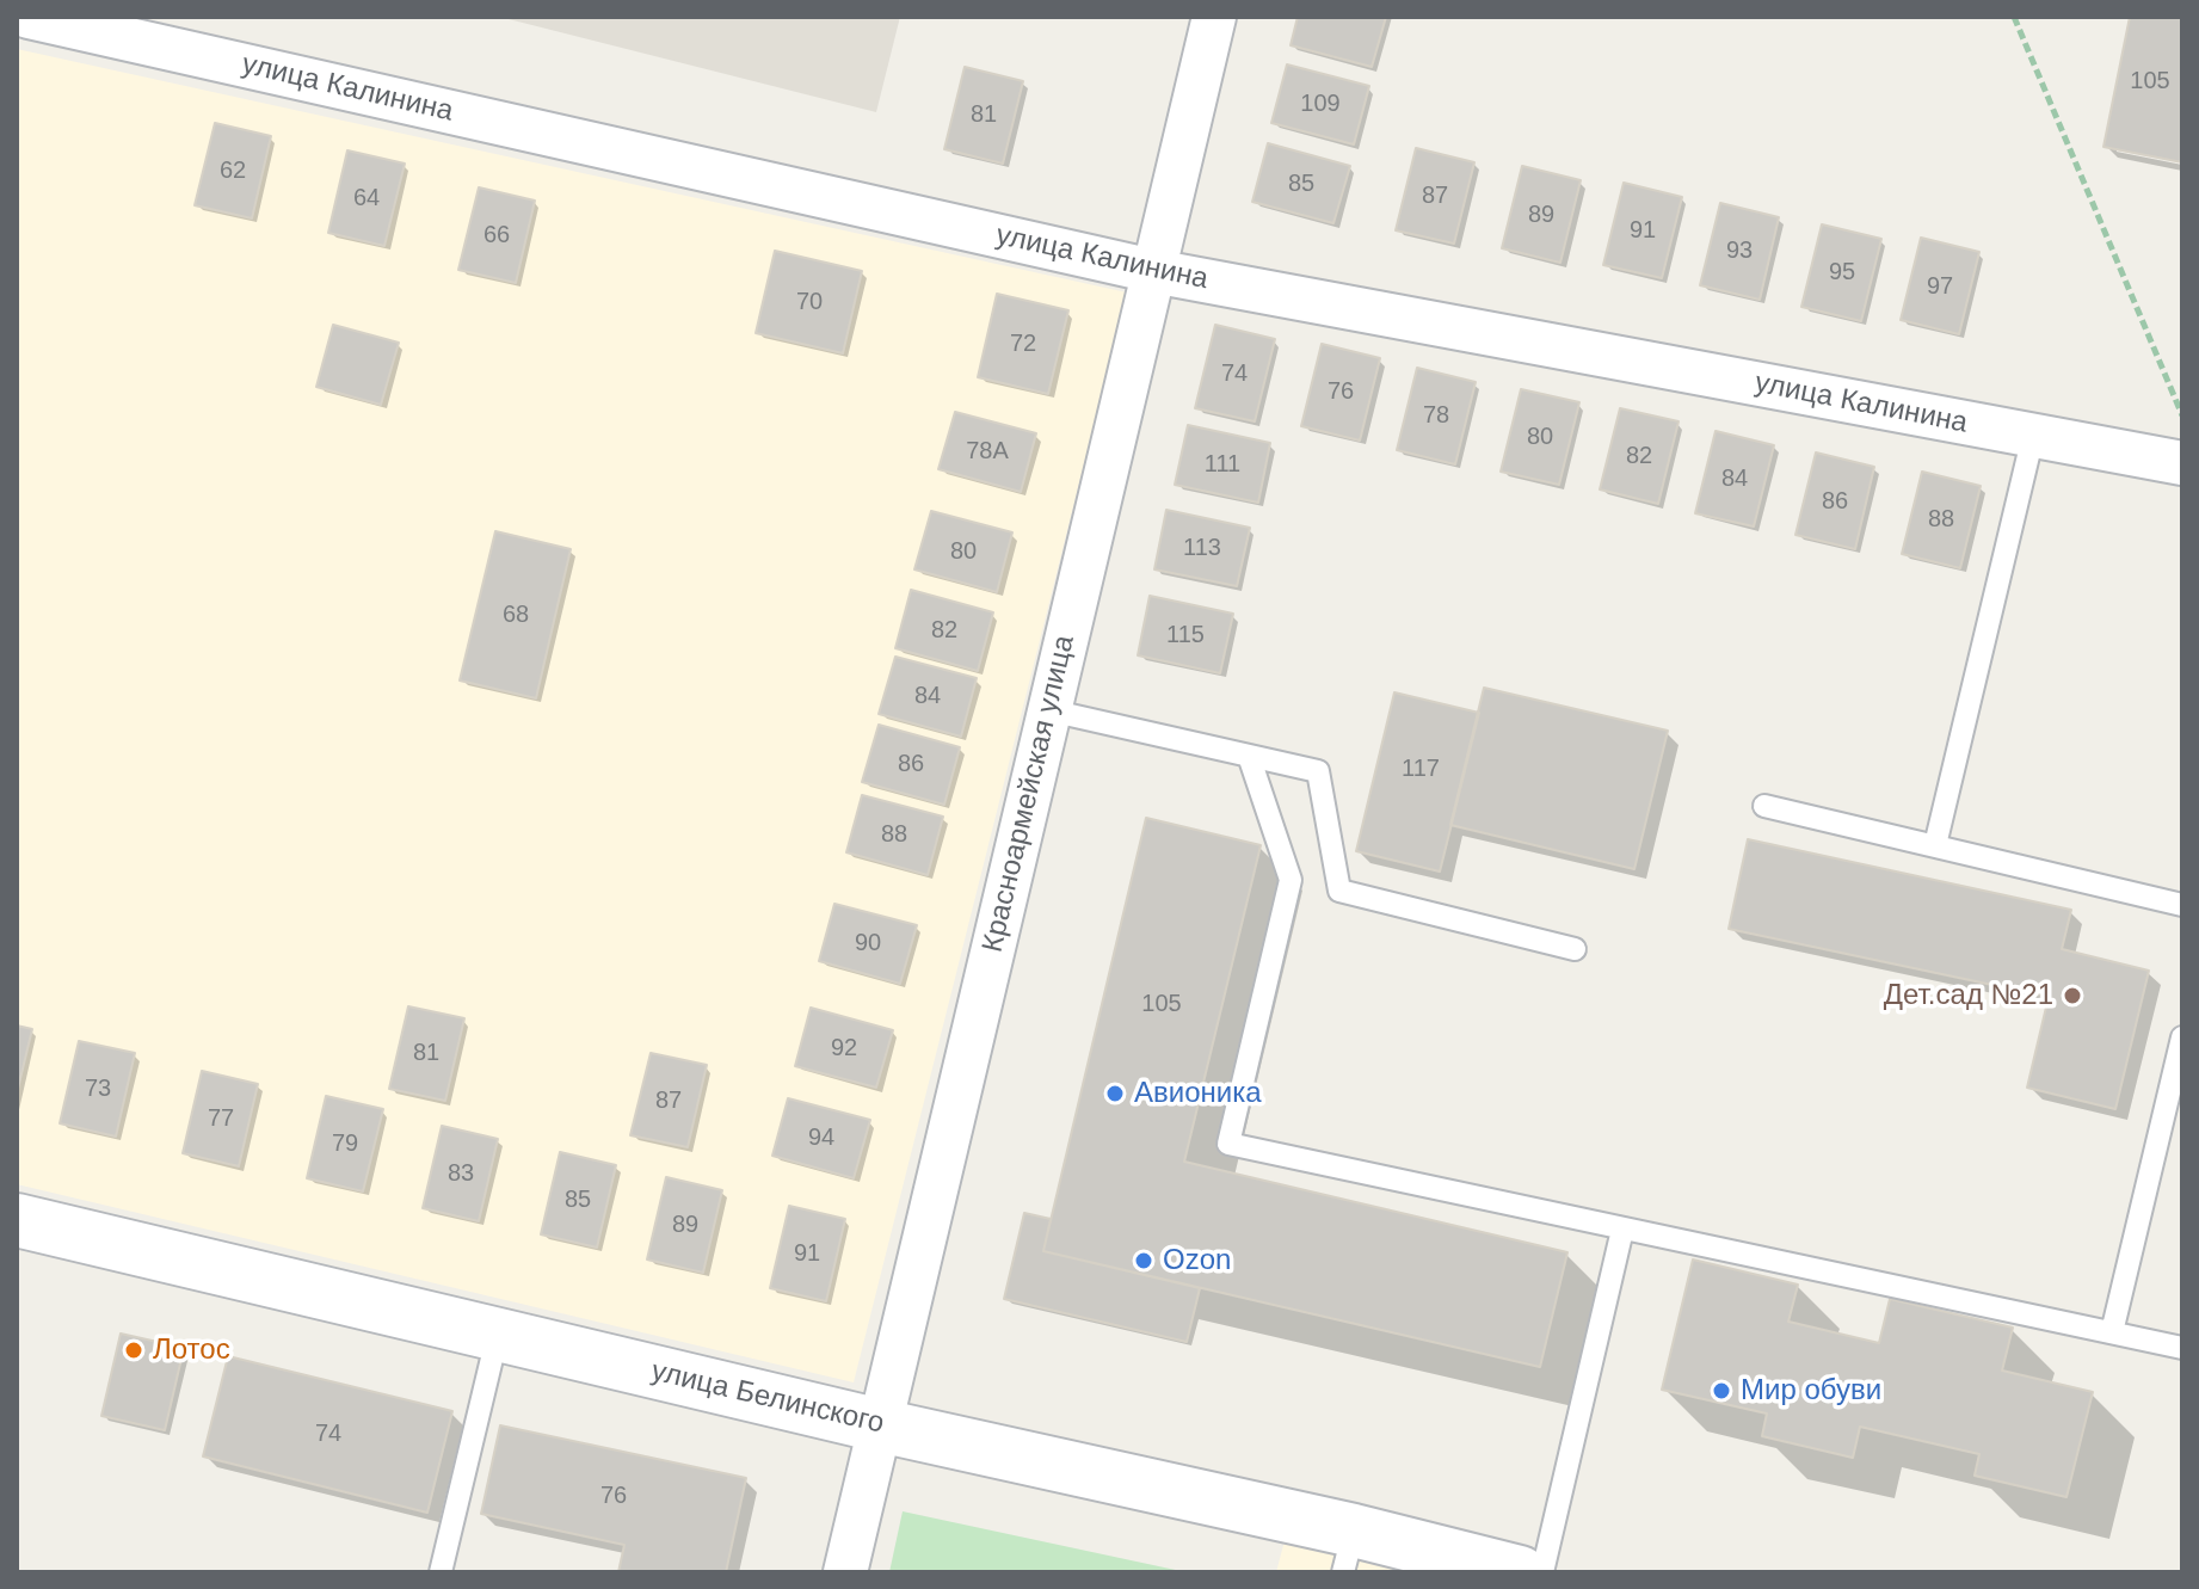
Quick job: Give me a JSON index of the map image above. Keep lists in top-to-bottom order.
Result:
{
  "streets": {
    "street": ["улица Калинина", "Красноармейская улица", "улица Белинского"]
  },
  "crossings": [
    ["улица Калинина", "Красноармейская улица"],
    ["Красноармейская улица", "улица Белинского"]
  ],
  "places": [
    "Дет.сад №21",
    "Авионика",
    "Ozon",
    "Лотос",
    "Мир обуви"
  ],
  "house_numbers": [
    "105",
    "109",
    "81",
    "62",
    "85",
    "87",
    "64",
    "89",
    "91",
    "66",
    "93",
    "95",
    "97",
    "70",
    "72",
    "74",
    "76",
    "78",
    "80",
    "78А",
    "82",
    "111",
    "84",
    "86",
    "88",
    "113",
    "80",
    "68",
    "82",
    "115",
    "84",
    "86",
    "117",
    "88",
    "90",
    "105",
    "92",
    "81",
    "73",
    "87",
    "77",
    "94",
    "79",
    "83",
    "85",
    "89",
    "91",
    "74",
    "76"
  ]
}
